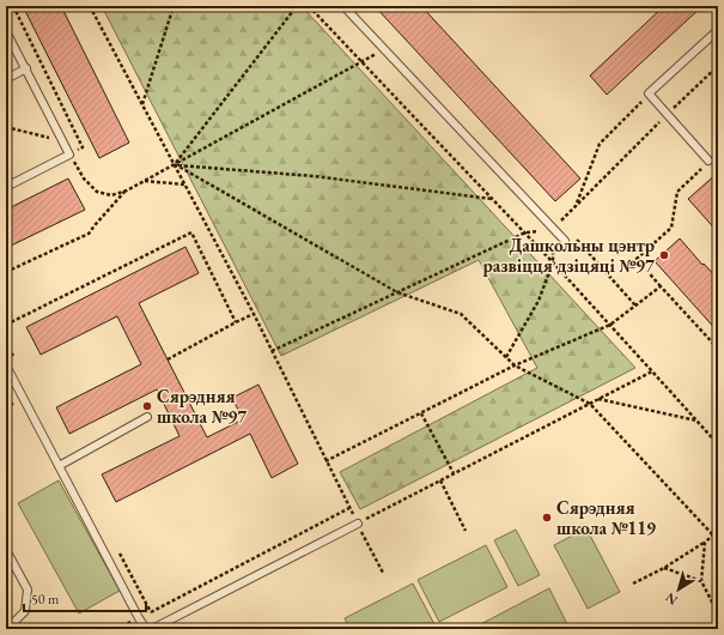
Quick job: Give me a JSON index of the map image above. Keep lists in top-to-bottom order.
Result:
{
  "places": ["Дашкольны цэнтр развіцця дзіцяці №97", "Сярэдняя школа №97", "Сярэдняя школа №119"],
  "scale_bar": "50 m",
  "north": "bottom left"
}
